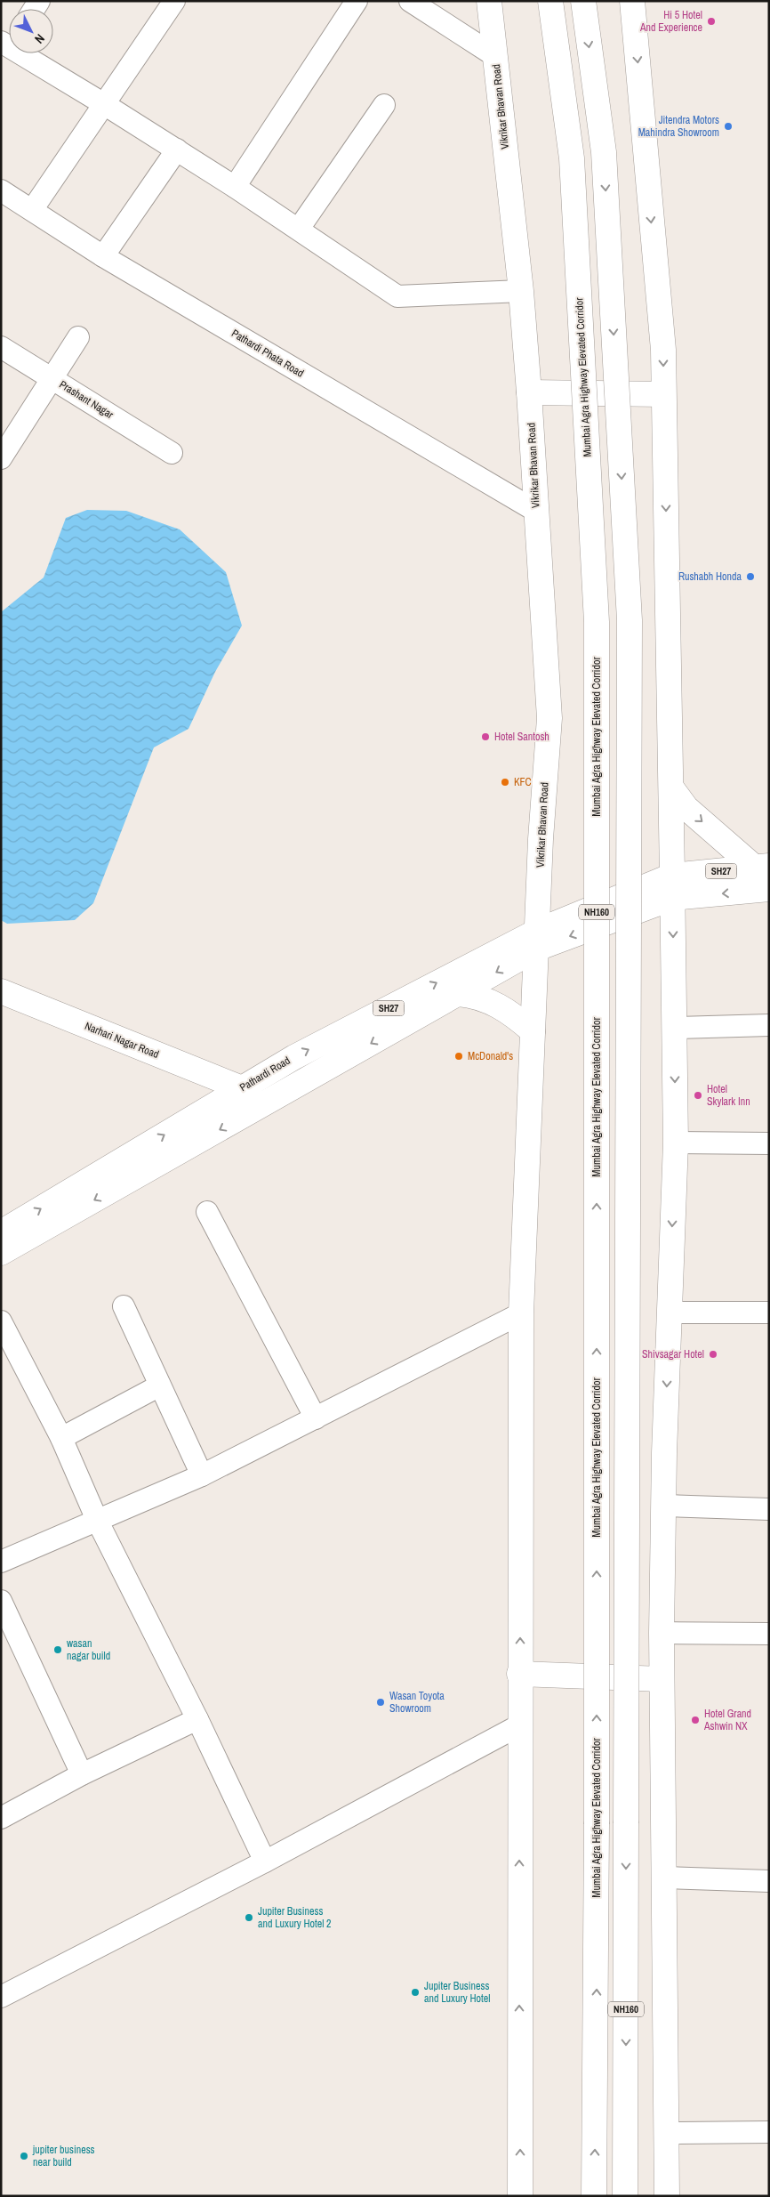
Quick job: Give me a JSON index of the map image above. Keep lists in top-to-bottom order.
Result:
{
  "streets": {
    "main road": [
      "Vikrikar Bhavan Road",
      "Mumbai Agra Highway Elevated Corridor",
      "SH27",
      "NH160",
      "Narhari Nagar Road",
      "Pathardi Road"
    ],
    "street": ["Pathardi Phata Road", "Prashant Nagar"]
  },
  "crossings": [
    ["Vikrikar Bhavan Road", "Pathardi Phata Road"],
    ["Vikrikar Bhavan Road", "SH27"],
    ["Vikrikar Bhavan Road", "Pathardi Road"],
    ["SH27", "Pathardi Road"],
    ["Narhari Nagar Road", "Pathardi Road"]
  ],
  "places": [
    "Hi 5 Hotel And Experience",
    "Jitendra Motors Mahindra Showroom",
    "Rushabh Honda",
    "Hotel Santosh",
    "KFC",
    "McDonald's",
    "Hotel Skylark Inn",
    "Shivsagar Hotel",
    "wasan nagar build",
    "Wasan Toyota Showroom",
    "Hotel Grand Ashwin NX",
    "Jupiter Business and Luxury Hotel 2",
    "Jupiter Business and Luxury Hotel",
    "jupiter business near build"
  ],
  "north": "bottom right"
}
